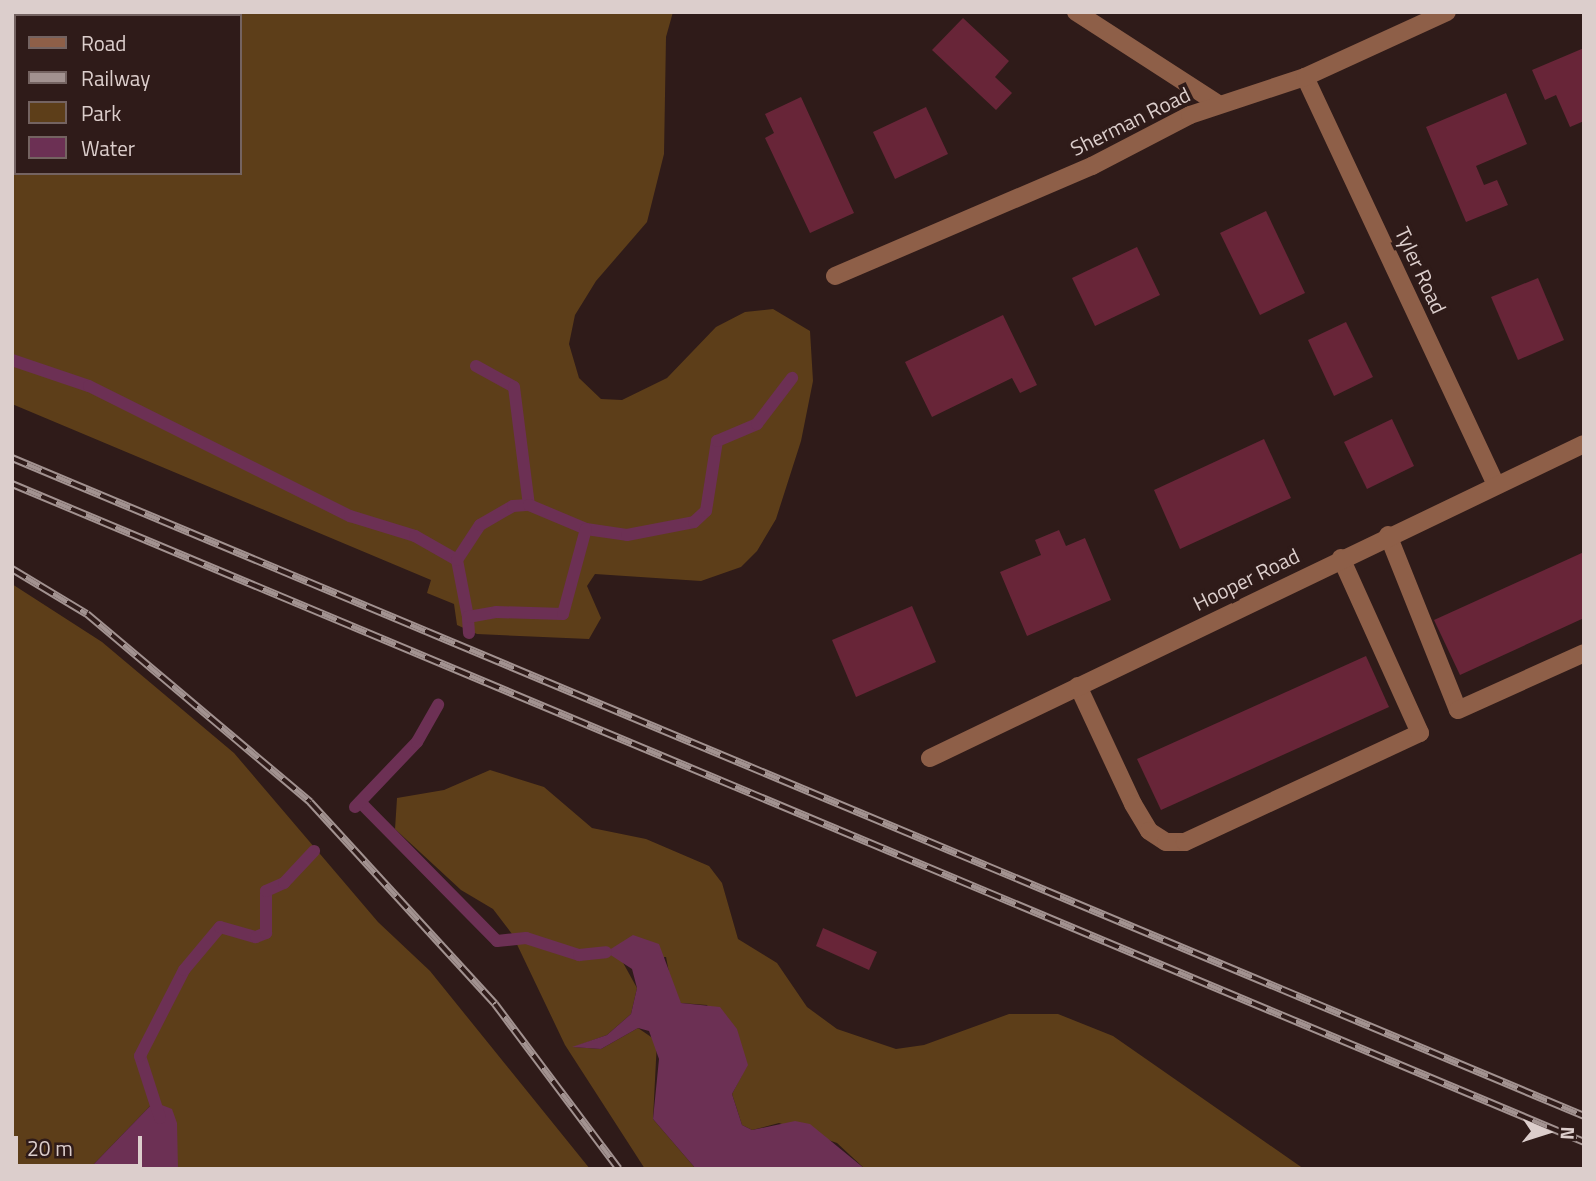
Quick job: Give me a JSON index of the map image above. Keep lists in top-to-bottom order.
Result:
{
  "streets": {
    "street": ["Sherman Road", "Tyler Road", "Hooper Road"]
  },
  "crossings": [
    ["Sherman Road", "Tyler Road"],
    ["Tyler Road", "Hooper Road"]
  ],
  "legend": [
    "Road",
    "Railway",
    "Park",
    "Water"
  ],
  "scale_bar": "20 m",
  "north": "right"
}
